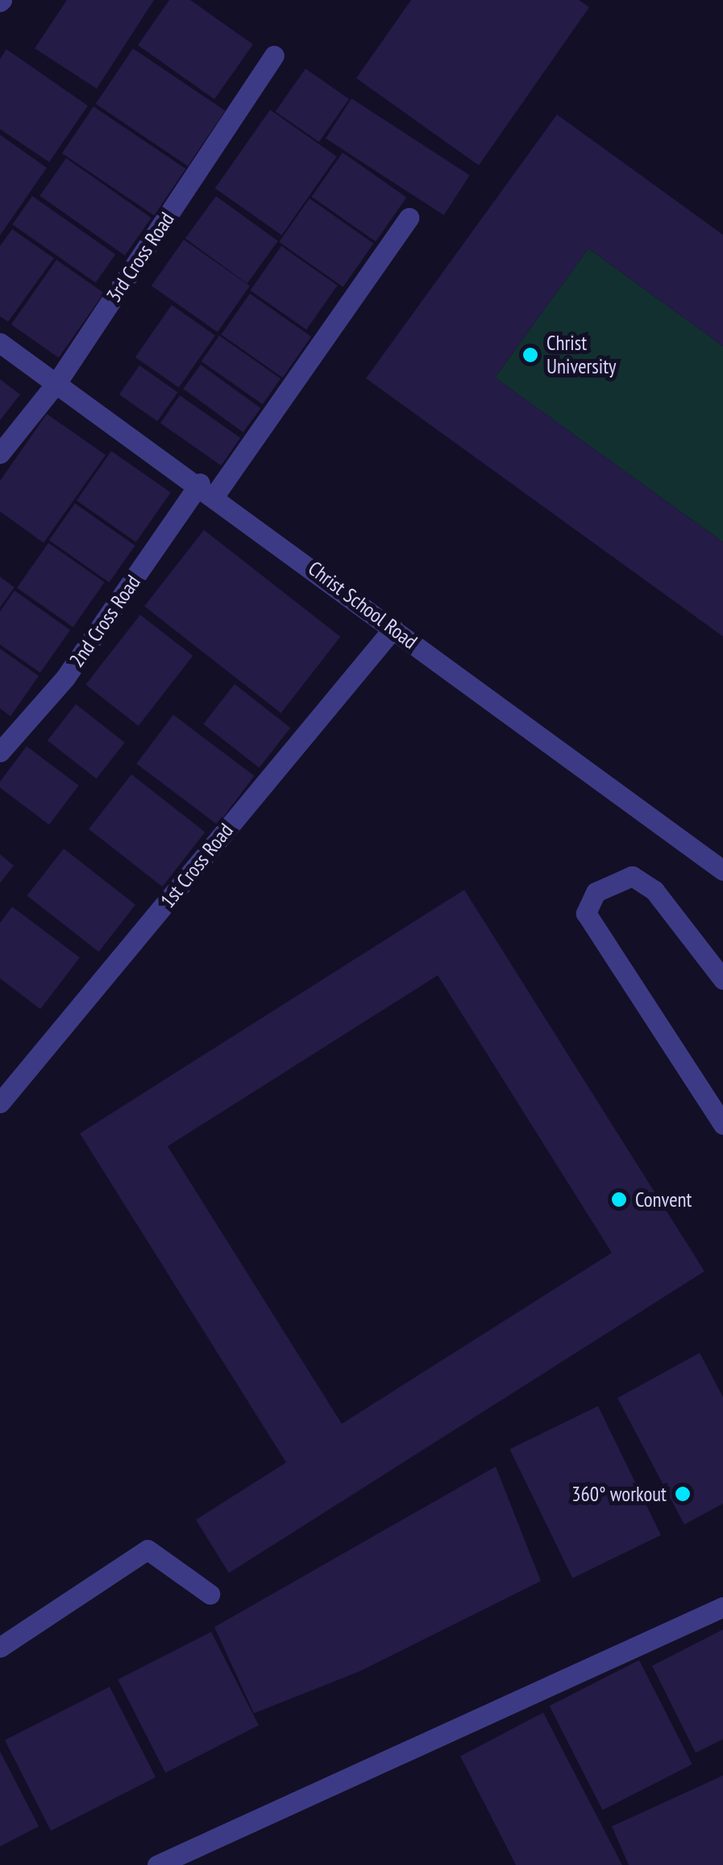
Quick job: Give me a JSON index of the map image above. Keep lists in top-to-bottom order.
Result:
{
  "streets": {
    "street": [
      "3rd Cross Road",
      "Christ School Road",
      "2nd Cross Road",
      "1st Cross Road"
    ]
  },
  "crossings": [
    ["3rd Cross Road", "Christ School Road"],
    ["Christ School Road", "2nd Cross Road"],
    ["Christ School Road", "1st Cross Road"]
  ],
  "places": ["Christ University", "Convent", "360° workout"]
}
